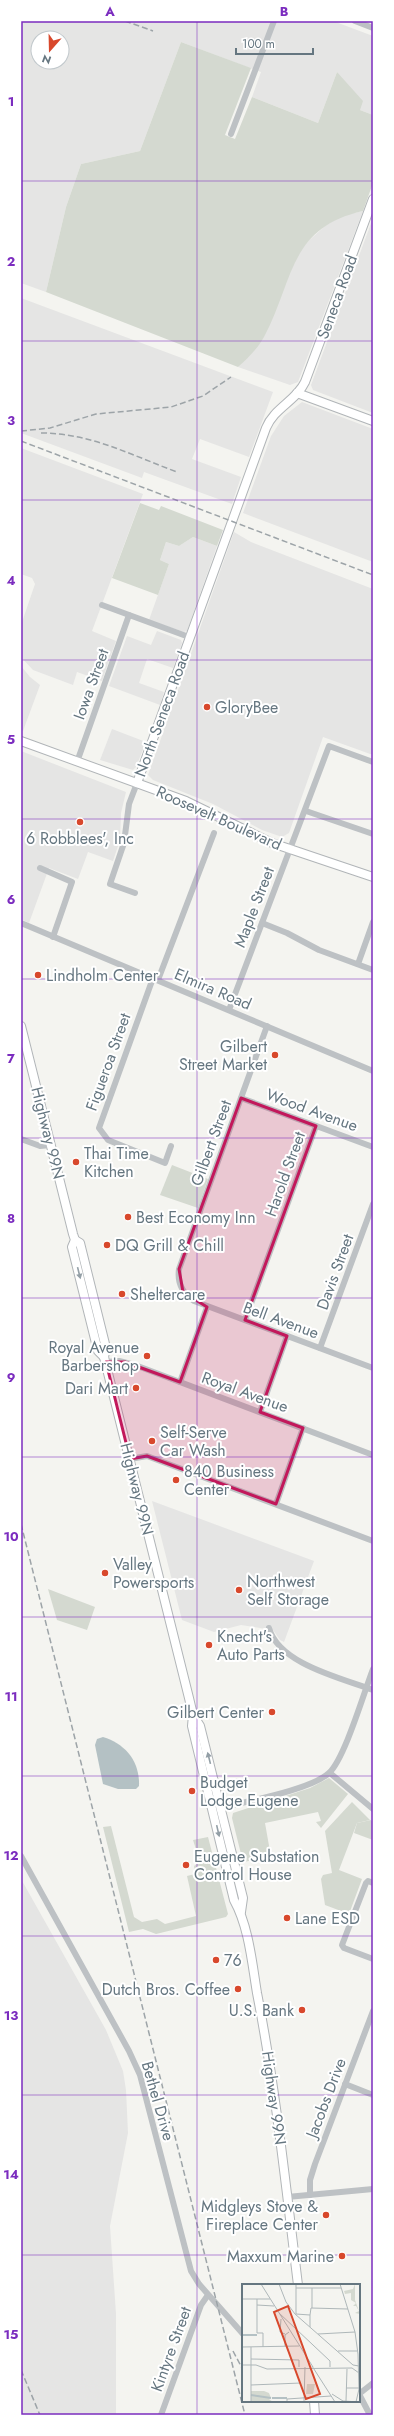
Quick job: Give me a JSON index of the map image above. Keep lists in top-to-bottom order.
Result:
{
  "streets": {
    "main road": [
      "Seneca Road",
      "North Seneca Road",
      "Roosevelt Boulevard",
      "Highway 99N"
    ],
    "street": [
      "Iowa Street",
      "Maple Street",
      "Elmira Road",
      "Figueroa Street",
      "Wood Avenue",
      "Gilbert Street",
      "Harold Street",
      "Davis Street",
      "Bell Avenue",
      "Royal Avenue",
      "Jacobs Drive",
      "Bethel Drive",
      "Kintyre Street"
    ]
  },
  "crossings": [
    ["Seneca Road", "North Seneca Road"],
    ["Iowa Street", "Roosevelt Boulevard"],
    ["North Seneca Road", "Roosevelt Boulevard"],
    ["Roosevelt Boulevard", "Maple Street"],
    ["Maple Street", "Elmira Road"],
    ["Elmira Road", "Figueroa Street"],
    ["Elmira Road", "Gilbert Street"],
    ["Wood Avenue", "Gilbert Street"],
    ["Wood Avenue", "Harold Street"],
    ["Highway 99N", "Royal Avenue"],
    ["Gilbert Street", "Bell Avenue"],
    ["Harold Street", "Bell Avenue"],
    ["Davis Street", "Bell Avenue"],
    ["Bethel Drive", "Kintyre Street"]
  ],
  "places": [
    "GloryBee",
    "6 Robblees', Inc",
    "Lindholm Center",
    "Gilbert Street Market",
    "Thai Time Kitchen",
    "Best Economy Inn",
    "DQ Grill & Chill",
    "Sheltercare",
    "Royal Avenue Barbershop",
    "Dari Mart",
    "Self-Serve Car Wash",
    "840 Business Center",
    "Valley Powersports",
    "Northwest Self Storage",
    "Knecht's Auto Parts",
    "Gilbert Center",
    "Budget Lodge Eugene",
    "Eugene Substation Control House",
    "Lane ESD",
    "76",
    "Dutch Bros. Coffee",
    "U.S. Bank",
    "Midgleys Stove & Fireplace Center",
    "Maxxum Marine"
  ],
  "scale_bar": "100 m",
  "north": "bottom",
  "grid": {
    "columns": ["A", "B"],
    "rows": [
      "1",
      "2",
      "3",
      "4",
      "5",
      "6",
      "7",
      "8",
      "9",
      "10",
      "11",
      "12",
      "13",
      "14",
      "15"
    ]
  }
}
